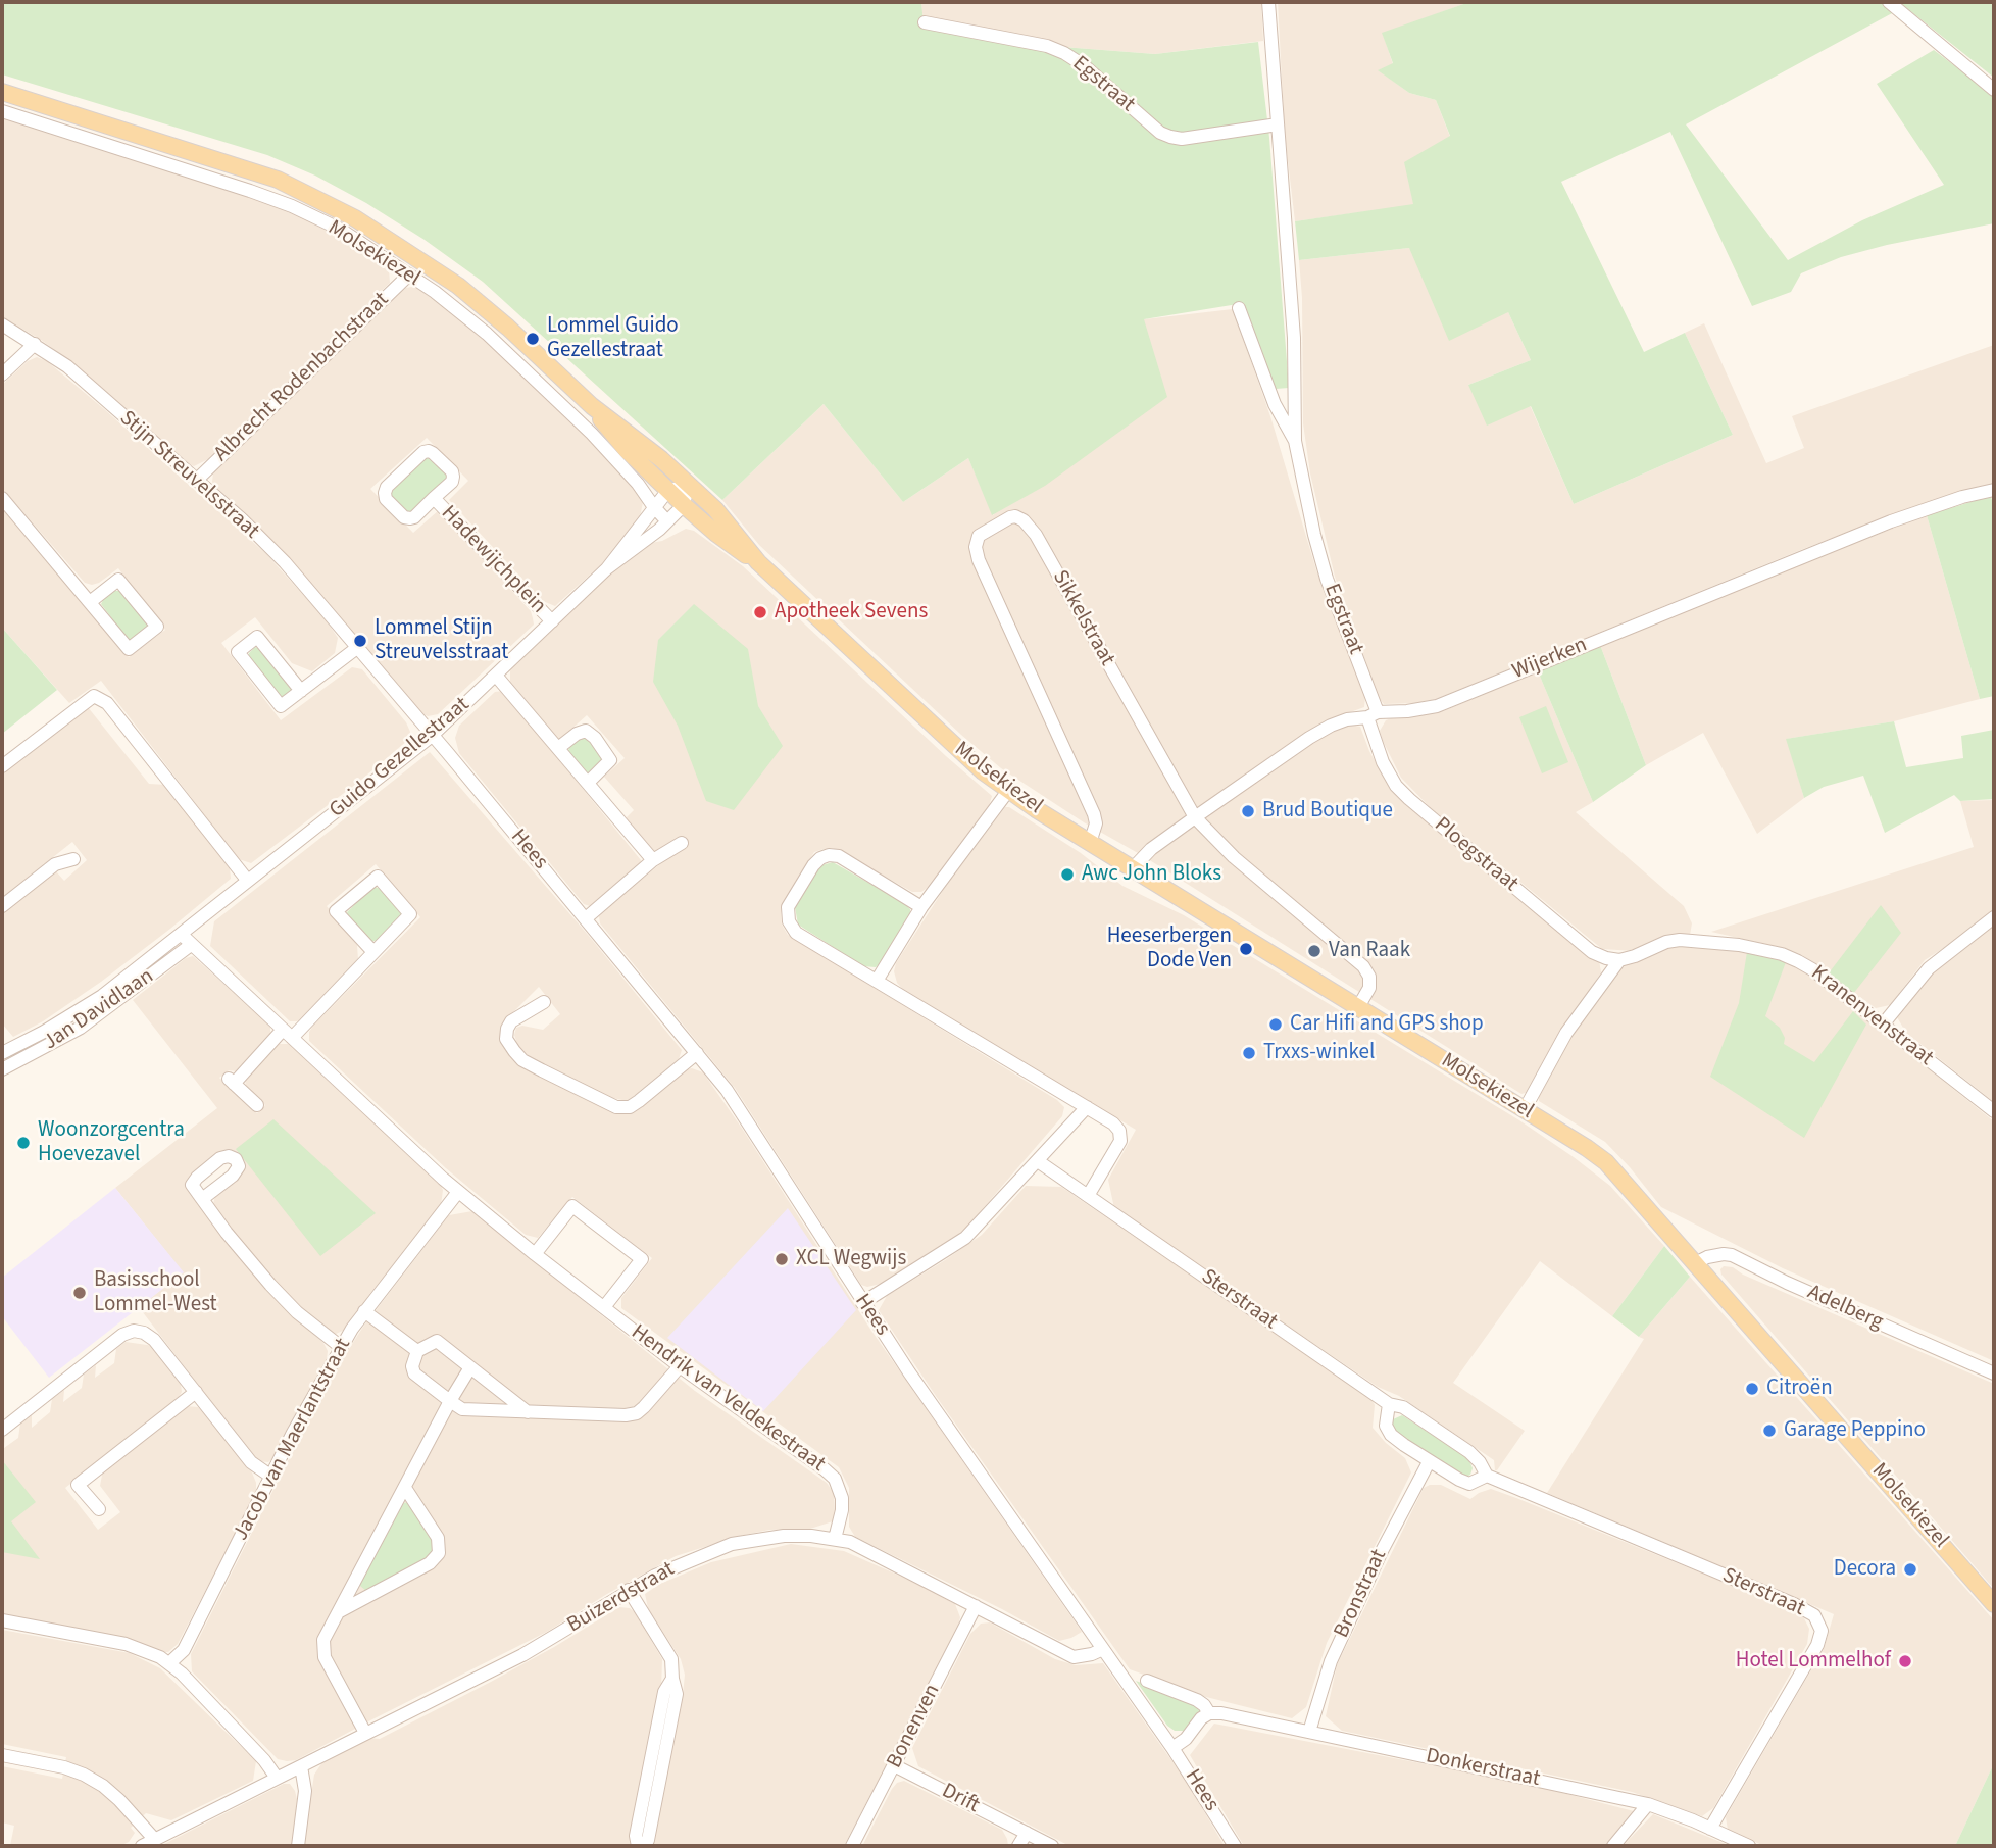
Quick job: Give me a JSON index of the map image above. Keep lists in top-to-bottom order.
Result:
{
  "streets": {
    "main road": ["Molsekiezel"],
    "street": [
      "Egstraat",
      "Albrecht Rodenbachstraat",
      "Stijn Streuvelsstraat",
      "Hadewijchplein",
      "Sikkelstraat",
      "Wijerken",
      "Guido Gezellestraat",
      "Hees",
      "Ploegstraat",
      "Jan Davidlaan",
      "Kranenvenstraat",
      "Sterstraat",
      "Adelberg",
      "Hendrik van Veldekestraat",
      "Jacob van Maerlantstraat",
      "Bronstraat",
      "Buizerdstraat",
      "Bonenven",
      "Donkerstraat",
      "Drift"
    ]
  },
  "crossings": [
    ["Egstraat", "Wijerken"],
    ["Egstraat", "Ploegstraat"],
    ["Molsekiezel", "Albrecht Rodenbachstraat"],
    ["Molsekiezel", "Sikkelstraat"],
    ["Molsekiezel", "Wijerken"],
    ["Molsekiezel", "Guido Gezellestraat"],
    ["Molsekiezel", "Adelberg"],
    ["Albrecht Rodenbachstraat", "Stijn Streuvelsstraat"],
    ["Stijn Streuvelsstraat", "Guido Gezellestraat"],
    ["Stijn Streuvelsstraat", "Hees"],
    ["Hadewijchplein", "Guido Gezellestraat"],
    ["Sikkelstraat", "Wijerken"],
    ["Wijerken", "Ploegstraat"],
    ["Guido Gezellestraat", "Hees"],
    ["Guido Gezellestraat", "Jan Davidlaan"],
    ["Guido Gezellestraat", "Hendrik van Veldekestraat"],
    ["Hees", "Buizerdstraat"],
    ["Ploegstraat", "Kranenvenstraat"],
    ["Jan Davidlaan", "Hendrik van Veldekestraat"],
    ["Sterstraat", "Bronstraat"],
    ["Sterstraat", "Donkerstraat"],
    ["Hendrik van Veldekestraat", "Jacob van Maerlantstraat"],
    ["Hendrik van Veldekestraat", "Buizerdstraat"],
    ["Bronstraat", "Donkerstraat"],
    ["Buizerdstraat", "Bonenven"],
    ["Bonenven", "Drift"]
  ],
  "places": [
    "Lommel Guido Gezellestraat",
    "Apotheek Sevens",
    "Lommel Stijn Streuvelsstraat",
    "Brud Boutique",
    "Awc John Bloks",
    "Heeserbergen Dode Ven",
    "Van Raak",
    "Car Hifi and GPS shop",
    "Trxxs-winkel",
    "Woonzorgcentra Hoevezavel",
    "XCL Wegwijs",
    "Basisschool Lommel-West",
    "Citroën",
    "Garage Peppino",
    "Decora",
    "Hotel Lommelhof"
  ]
}
